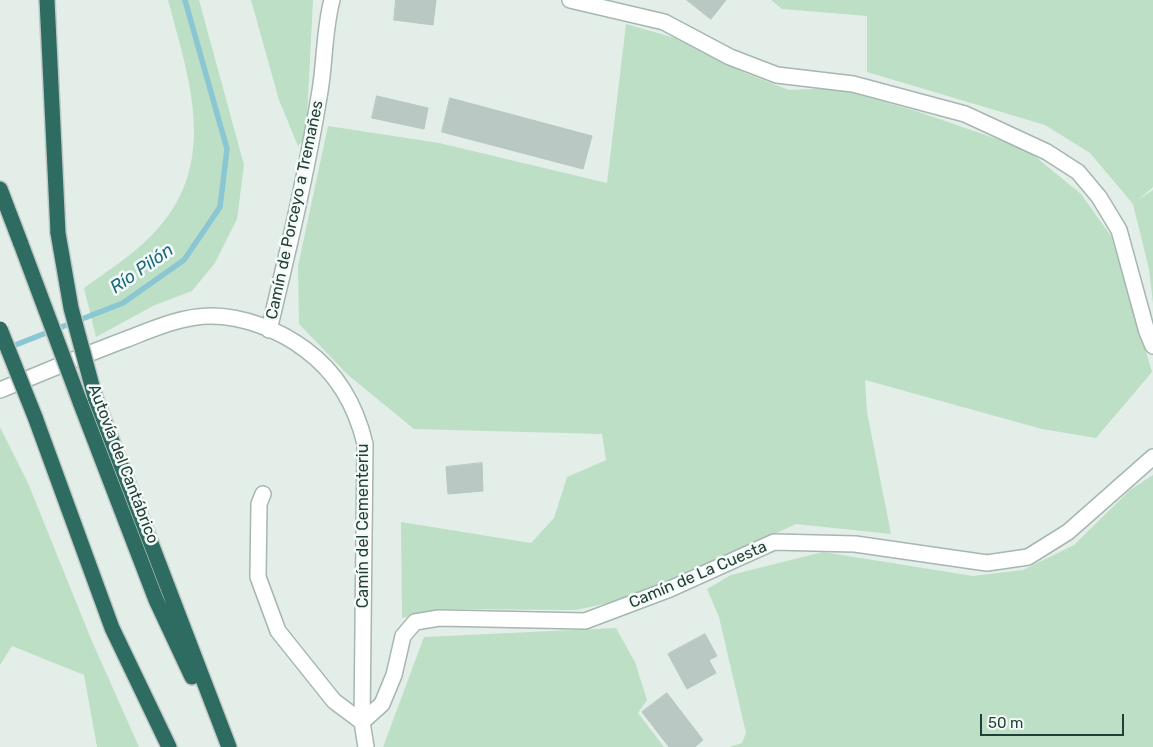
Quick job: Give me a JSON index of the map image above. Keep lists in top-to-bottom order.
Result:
{
  "streets": {
    "highway": ["Autovía del Cantábrico"],
    "street": ["Camín de Porceyo a Tremañes", "Camín del Cementeriu", "Camín de La Cuesta"]
  },
  "crossings": [
    ["Camín de Porceyo a Tremañes", "Camín del Cementeriu"],
    ["Camín del Cementeriu", "Camín de La Cuesta"]
  ],
  "water": ["Río Pilón"],
  "scale_bar": "50 m"
}
